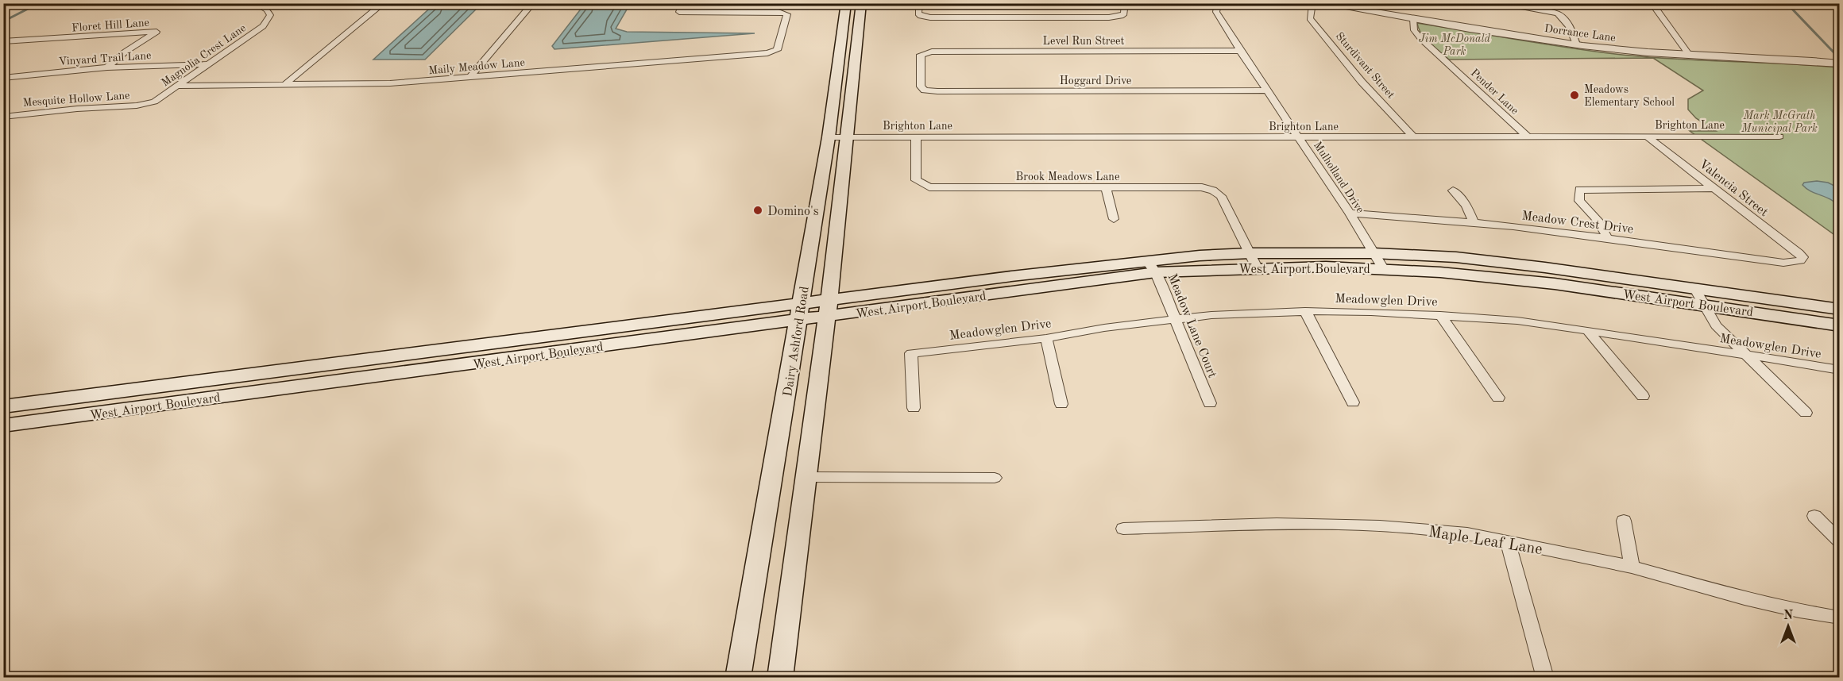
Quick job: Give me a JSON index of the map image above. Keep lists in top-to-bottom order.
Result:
{
  "streets": {
    "main road": ["West Airport Boulevard", "Dairy Ashford Road"],
    "street": [
      "Floret Hill Lane",
      "Dorrance Lane",
      "Level Run Street",
      "Magnolia Crest Lane",
      "Vinyard Trail Lane",
      "Sturdivant Street",
      "Maily Meadow Lane",
      "Hoggard Drive",
      "Pender Lane",
      "Mesquite Hollow Lane",
      "Brighton Lane",
      "Brook Meadows Lane",
      "Mulholland Drive",
      "Valencia Street",
      "Meadow Crest Drive",
      "Meadowglen Drive",
      "Meadow Lane Court",
      "Maple Leaf Lane"
    ]
  },
  "crossings": [
    ["Floret Hill Lane", "Vinyard Trail Lane"],
    ["Dorrance Lane", "Pender Lane"],
    ["Level Run Street", "Hoggard Drive"],
    ["Level Run Street", "Mulholland Drive"],
    ["Magnolia Crest Lane", "Vinyard Trail Lane"],
    ["Magnolia Crest Lane", "Maily Meadow Lane"],
    ["Magnolia Crest Lane", "Mesquite Hollow Lane"],
    ["Sturdivant Street", "Brighton Lane"],
    ["Hoggard Drive", "Mulholland Drive"],
    ["Pender Lane", "Brighton Lane"],
    ["Brighton Lane", "Brook Meadows Lane"],
    ["Brighton Lane", "Mulholland Drive"],
    ["Brighton Lane", "Valencia Street"],
    ["Brighton Lane", "Dairy Ashford Road"],
    ["Brook Meadows Lane", "West Airport Boulevard"],
    ["Mulholland Drive", "Meadow Crest Drive"],
    ["Mulholland Drive", "West Airport Boulevard"],
    ["Valencia Street", "Meadow Crest Drive"],
    ["West Airport Boulevard", "Meadow Lane Court"],
    ["West Airport Boulevard", "Dairy Ashford Road"],
    ["Meadowglen Drive", "Meadow Lane Court"]
  ],
  "parks": ["Jim McDonald Park", "Mark McGrath Municipal Park"],
  "places": ["Meadows Elementary School", "Domino's"],
  "north": "top"
}
